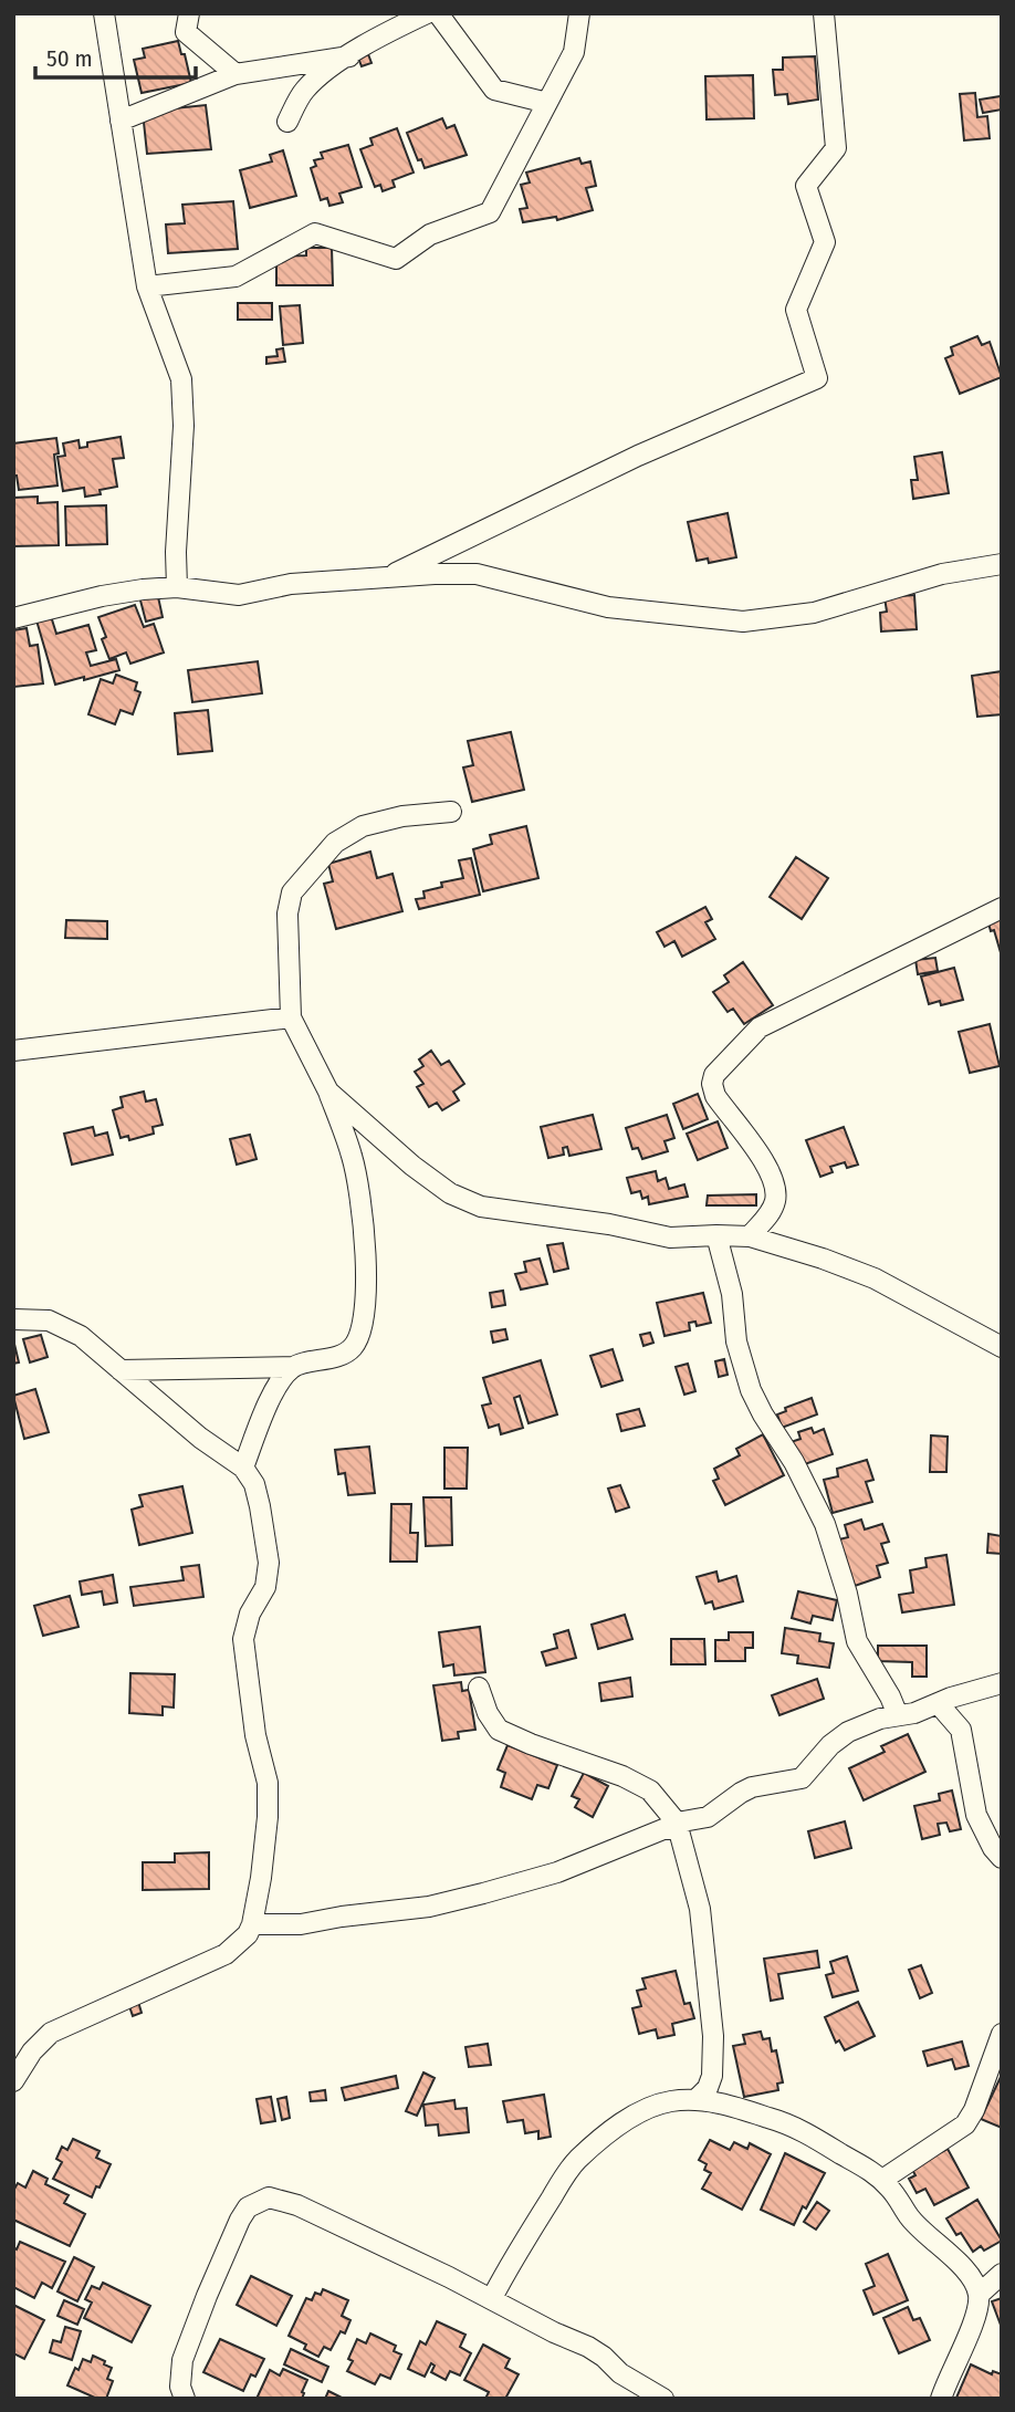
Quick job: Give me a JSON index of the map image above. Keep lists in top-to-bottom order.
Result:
{
  "scale_bar": "50 m"
}
